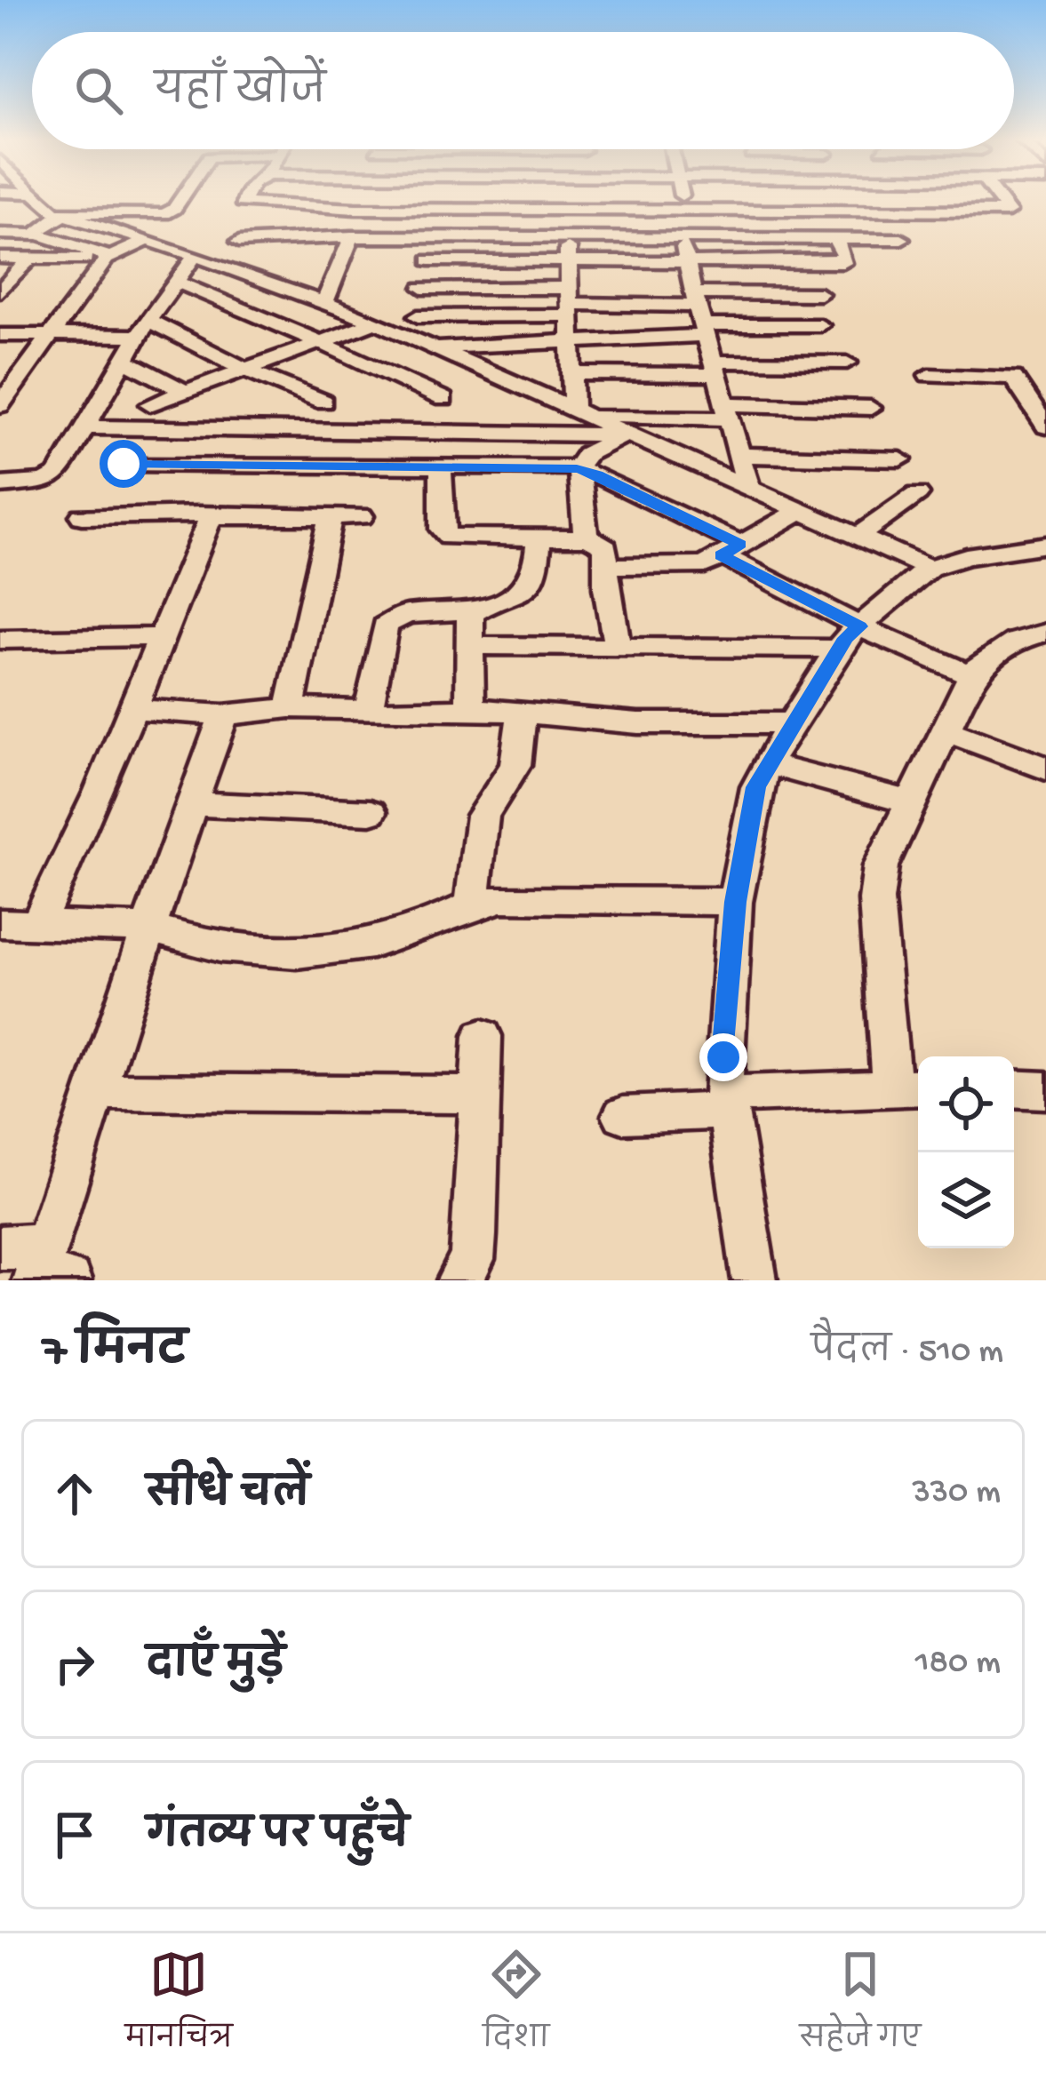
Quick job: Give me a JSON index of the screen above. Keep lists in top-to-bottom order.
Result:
{
  "page": {
    "search": "यहाँ खोजें",
    "heading": ["7 मिनट", "पैदल · 510 m"],
    "list": [
      ["सीधे चलें", "330 m"],
      ["दाएँ मुड़ें", "180 m"],
      "गंतव्य पर पहुँचे"
    ],
    "nav": ["मानचित्र", "दिशा", "सहेजे गए"]
  }
}
